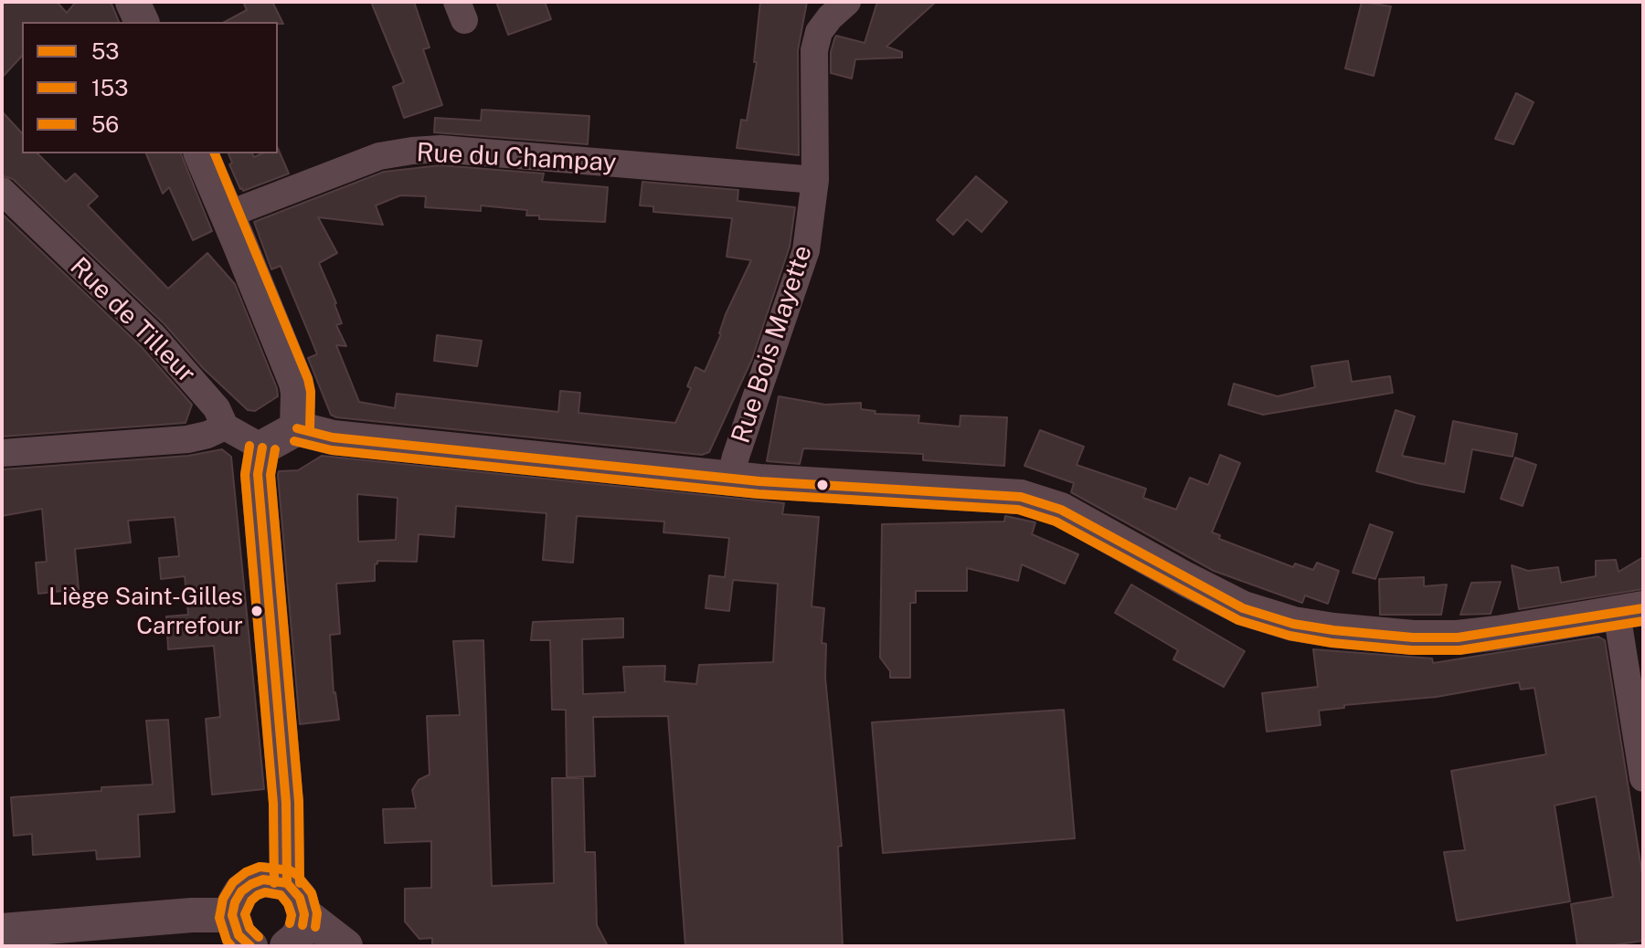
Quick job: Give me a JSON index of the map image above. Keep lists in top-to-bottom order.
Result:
{
  "streets": {
    "street": ["Rue du Champay", "Rue de Tilleur", "Rue Bois Mayette"]
  },
  "crossings": [
    ["Rue du Champay", "Rue Bois Mayette"]
  ],
  "places": ["Liège Saint-Gilles Carrefour"],
  "lines": ["transit line 56", "transit line 53", "transit line 153"],
  "legend": ["53", "153", "56"]
}
